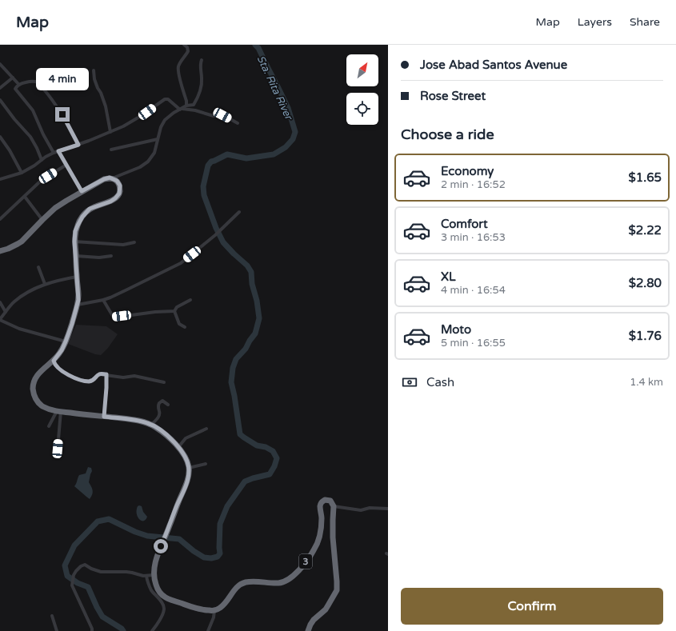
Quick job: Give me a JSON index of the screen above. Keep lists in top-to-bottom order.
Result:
{
  "streets": {
    "highway": ["3"]
  },
  "water": ["Sta. Rita River"],
  "north": "top right",
  "page": {
    "header": "Map",
    "nav": ["Map", "Layers", "Share"],
    "banner": ["Jose Abad Santos Avenue", "Rose Street"],
    "bubble": "4 min",
    "heading": "Choose a ride",
    "list": [
      {
        "name": "Economy",
        "note": "2 min · 16:52",
        "value": "$1.65"
      },
      {
        "name": "Comfort",
        "note": "3 min · 16:53",
        "value": "$2.22"
      },
      {
        "name": "XL",
        "note": "4 min · 16:54",
        "value": "$2.80"
      },
      {
        "name": "Moto",
        "note": "5 min · 16:55",
        "value": "$1.76"
      }
    ],
    "pay": ["Cash", "1.4 km"],
    "buttons": "Confirm"
  }
}
